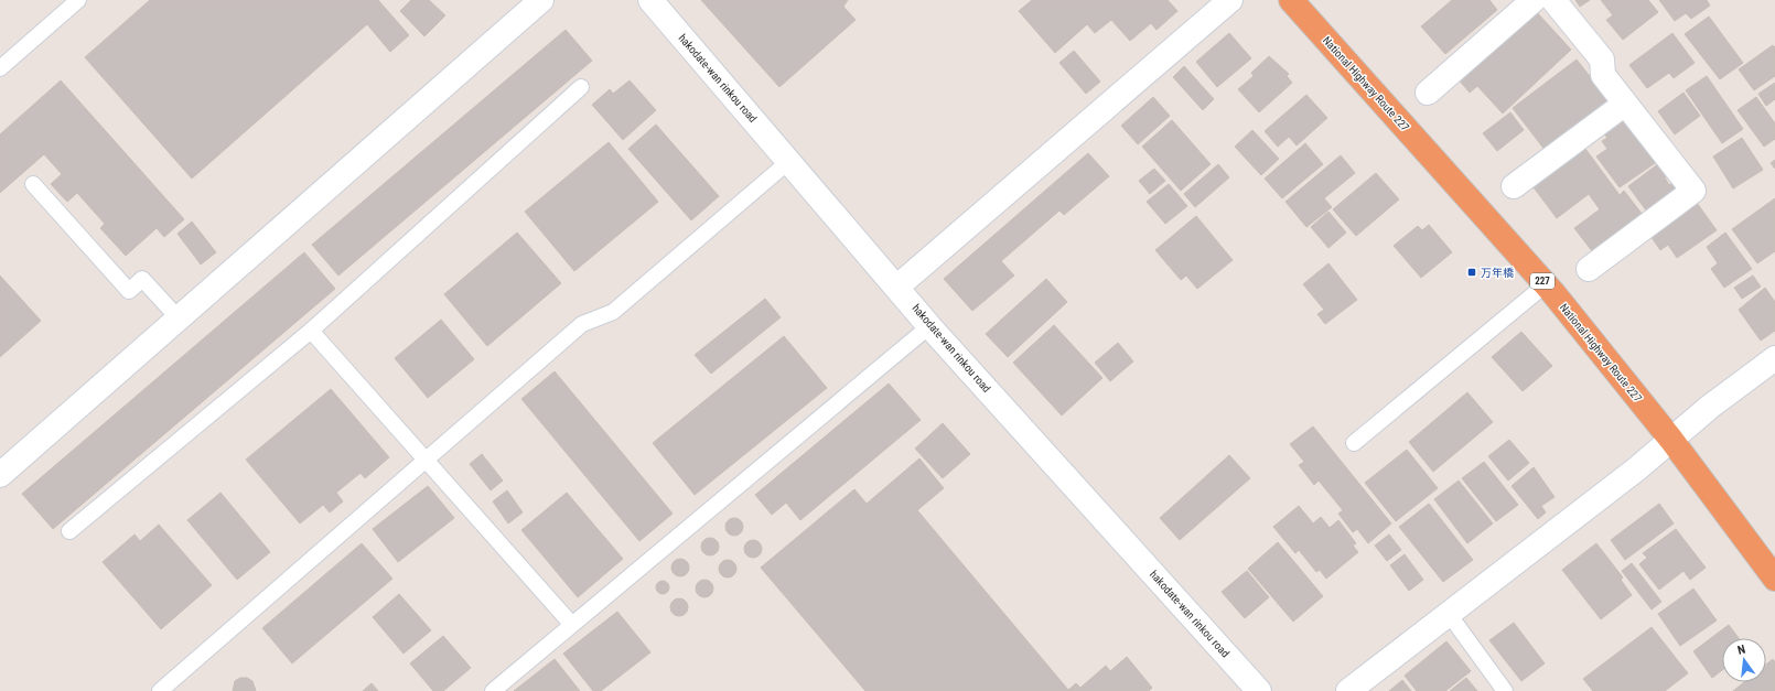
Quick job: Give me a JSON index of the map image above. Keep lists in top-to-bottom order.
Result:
{
  "streets": {
    "highway": ["National Highway Route 227", "227"],
    "street": ["hakodate-wan rinkou road"]
  },
  "places": {
    "transit": ["万年橋"]
  },
  "north": "top"
}
